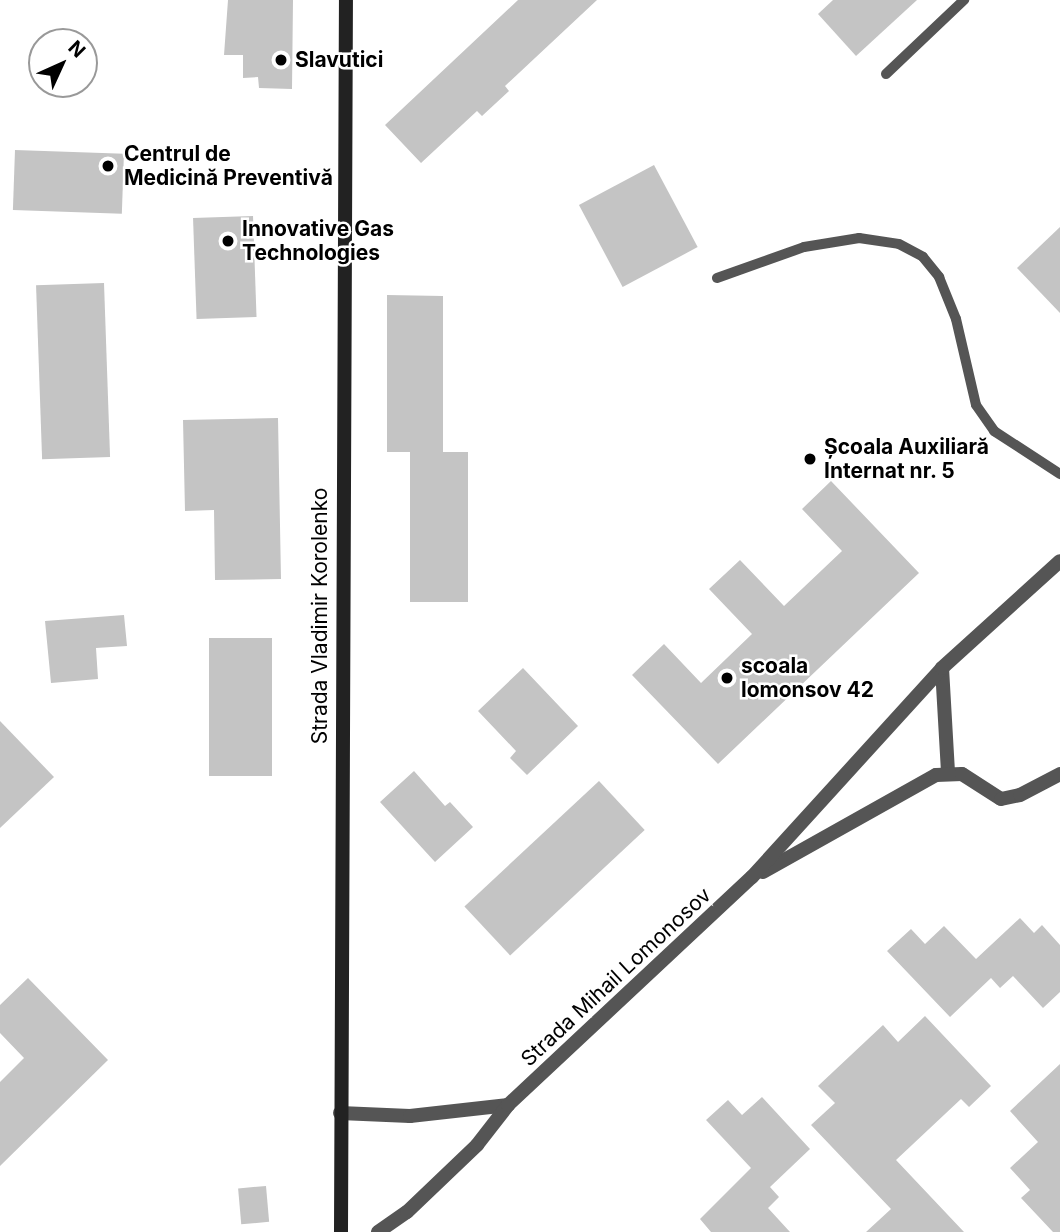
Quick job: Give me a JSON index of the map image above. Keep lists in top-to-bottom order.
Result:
{
  "streets": {
    "main road": ["Strada Vladimir Korolenko"],
    "street": ["Strada Mihail Lomonosov"]
  },
  "places": [
    "Slavutici",
    "Centrul de Medicină Preventivă",
    "Innovative Gas Technologies",
    "Școala Auxiliară Internat nr. 5",
    "scoala lomonsov 42"
  ],
  "north": "top right"
}
